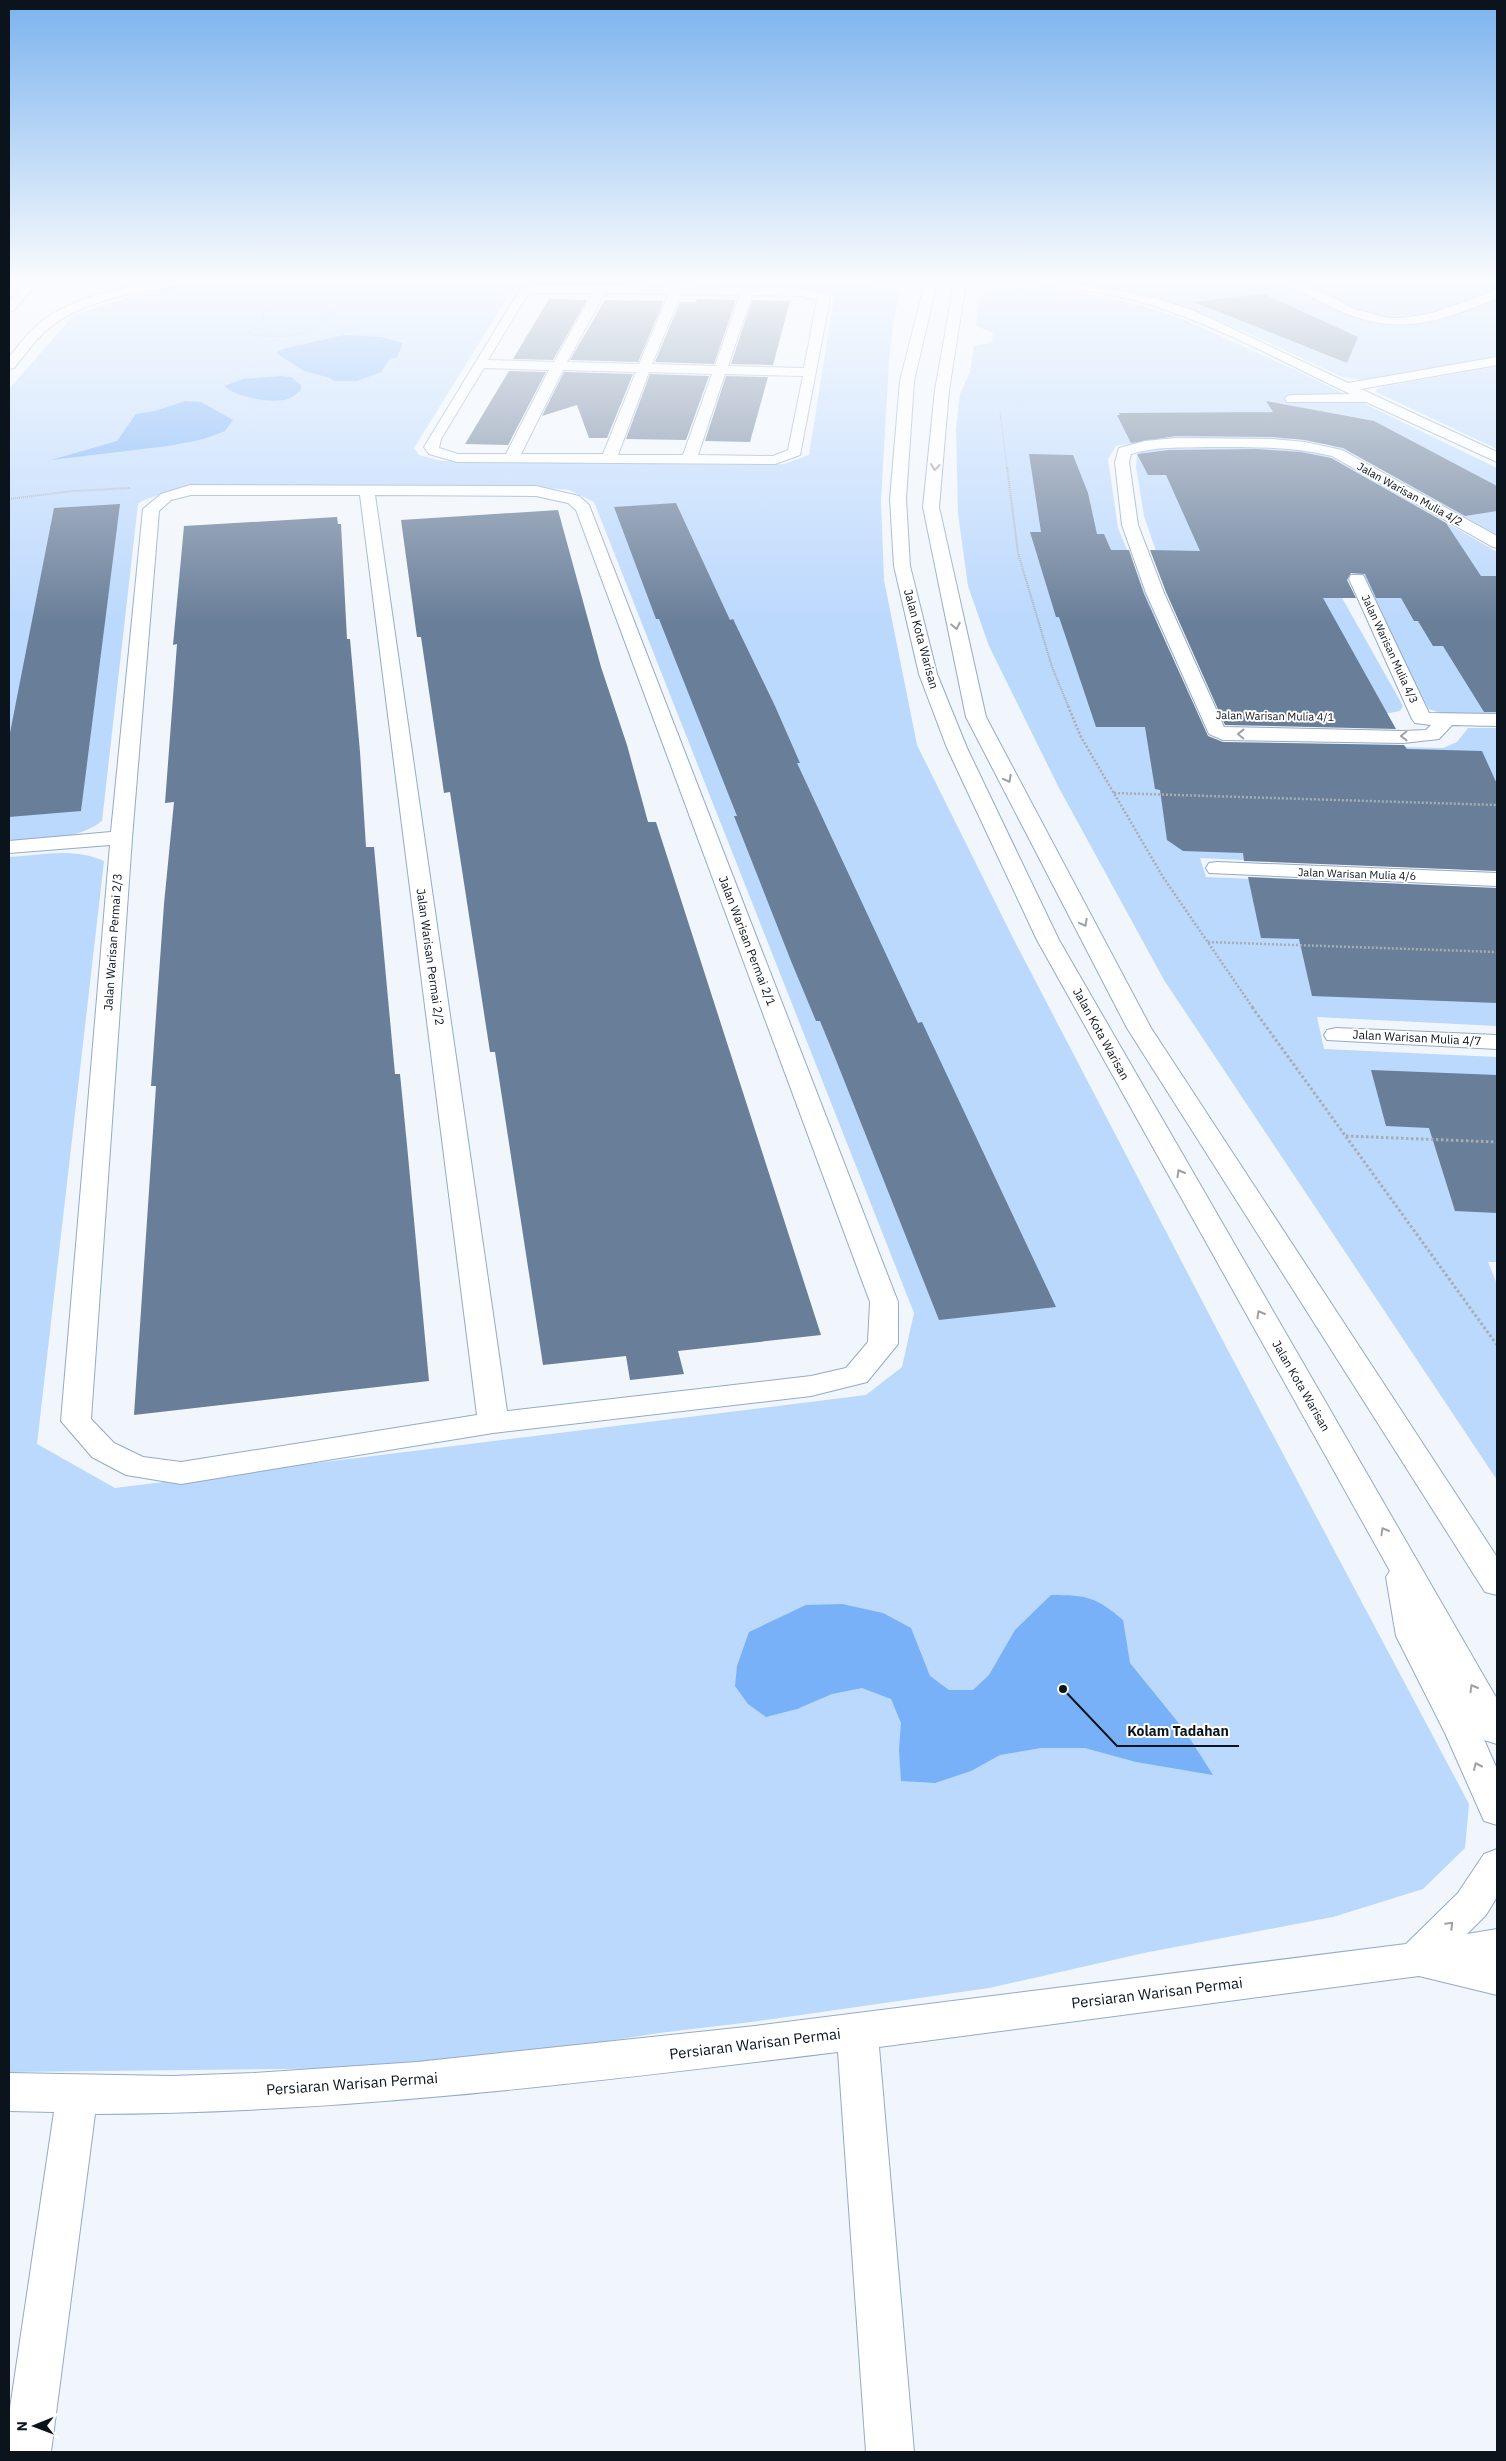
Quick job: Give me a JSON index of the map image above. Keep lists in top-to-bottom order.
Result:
{
  "streets": {
    "street": [
      "Jalan Warisan Mulia 4/2",
      "Jalan Kota Warisan",
      "Jalan Warisan Mulia 4/3",
      "Jalan Warisan Mulia 4/1",
      "Jalan Warisan Mulia 4/6",
      "Jalan Warisan Permai 2/1",
      "Jalan Warisan Permai 2/3",
      "Jalan Warisan Permai 2/2",
      "Jalan Warisan Mulia 4/7",
      "Persiaran Warisan Permai"
    ]
  },
  "crossings": [
    ["Jalan Warisan Mulia 4/2", "Jalan Warisan Mulia 4/1"],
    ["Jalan Warisan Permai 2/1", "Jalan Warisan Permai 2/3"],
    ["Jalan Warisan Permai 2/1", "Jalan Warisan Permai 2/2"]
  ],
  "one_way": ["Jalan Warisan Mulia 4/1"],
  "places": ["Kolam Tadahan"],
  "north": "left"
}
